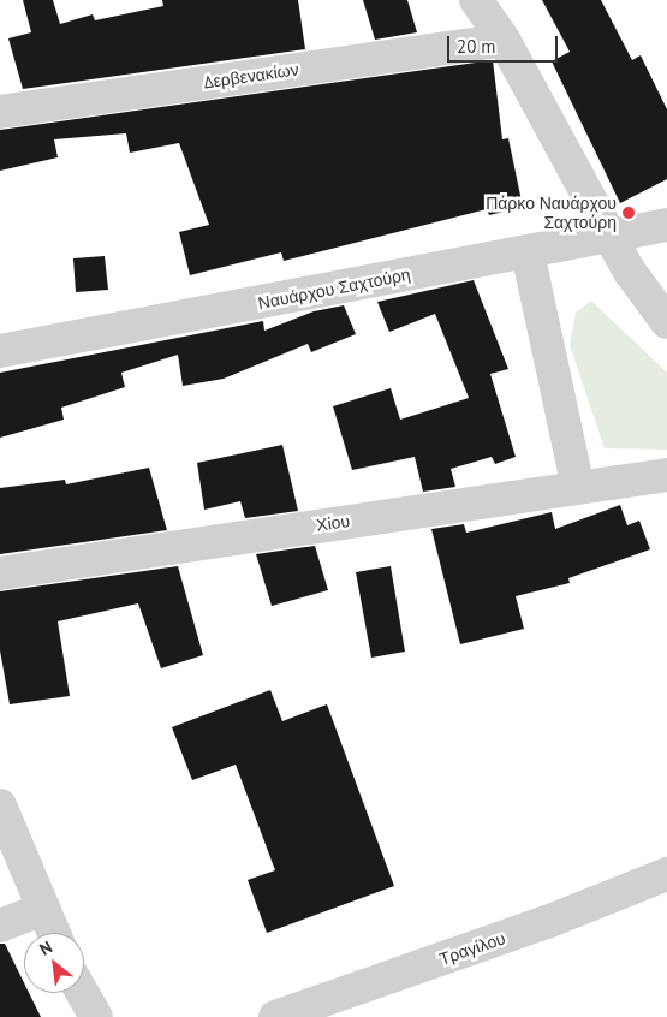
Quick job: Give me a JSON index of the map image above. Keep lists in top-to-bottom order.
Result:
{
  "streets": {
    "street": [
      "Δερβενακίων",
      "Ναυάρχου Σαχτούρη",
      "Χίου",
      "Τραγίλου"
    ]
  },
  "places": ["Πάρκο Ναυάρχου Σαχτούρη"],
  "scale_bar": "20 m",
  "north": "top left"
}
